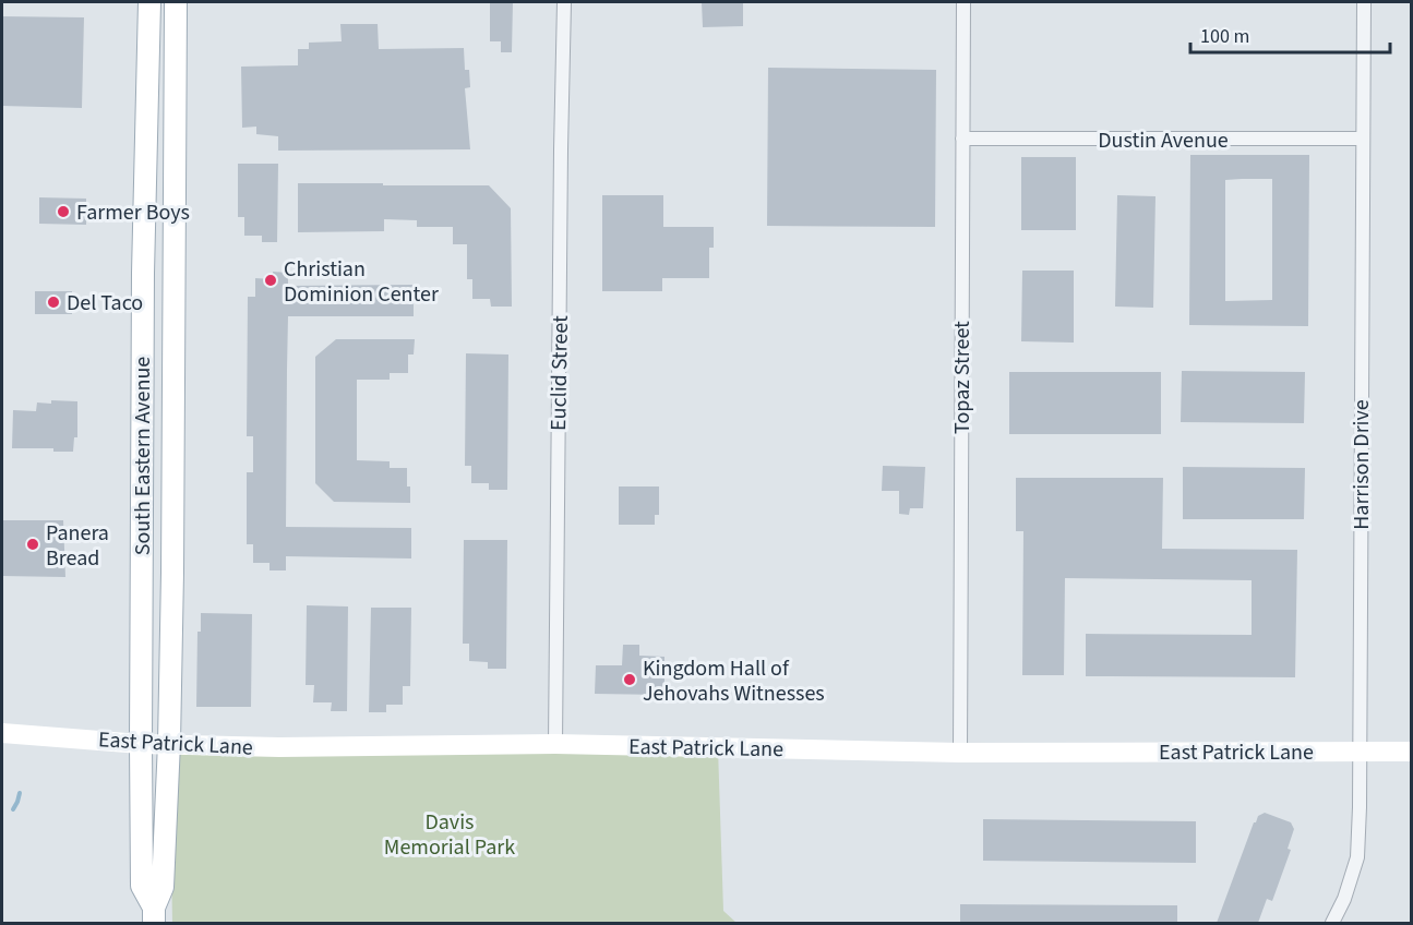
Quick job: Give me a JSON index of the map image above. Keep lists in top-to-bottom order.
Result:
{
  "streets": {
    "main road": ["South Eastern Avenue", "East Patrick Lane"],
    "street": [
      "Dustin Avenue",
      "Euclid Street",
      "Topaz Street",
      "Harrison Drive"
    ]
  },
  "crossings": [
    ["Dustin Avenue", "Topaz Street"],
    ["Dustin Avenue", "Harrison Drive"],
    ["Euclid Street", "East Patrick Lane"],
    ["Topaz Street", "East Patrick Lane"],
    ["South Eastern Avenue", "East Patrick Lane"],
    ["Harrison Drive", "East Patrick Lane"]
  ],
  "parks": ["Davis Memorial Park"],
  "places": [
    "Farmer Boys",
    "Christian Dominion Center",
    "Del Taco",
    "Panera Bread",
    "Kingdom Hall of Jehovahs Witnesses"
  ],
  "scale_bar": "100 m"
}
